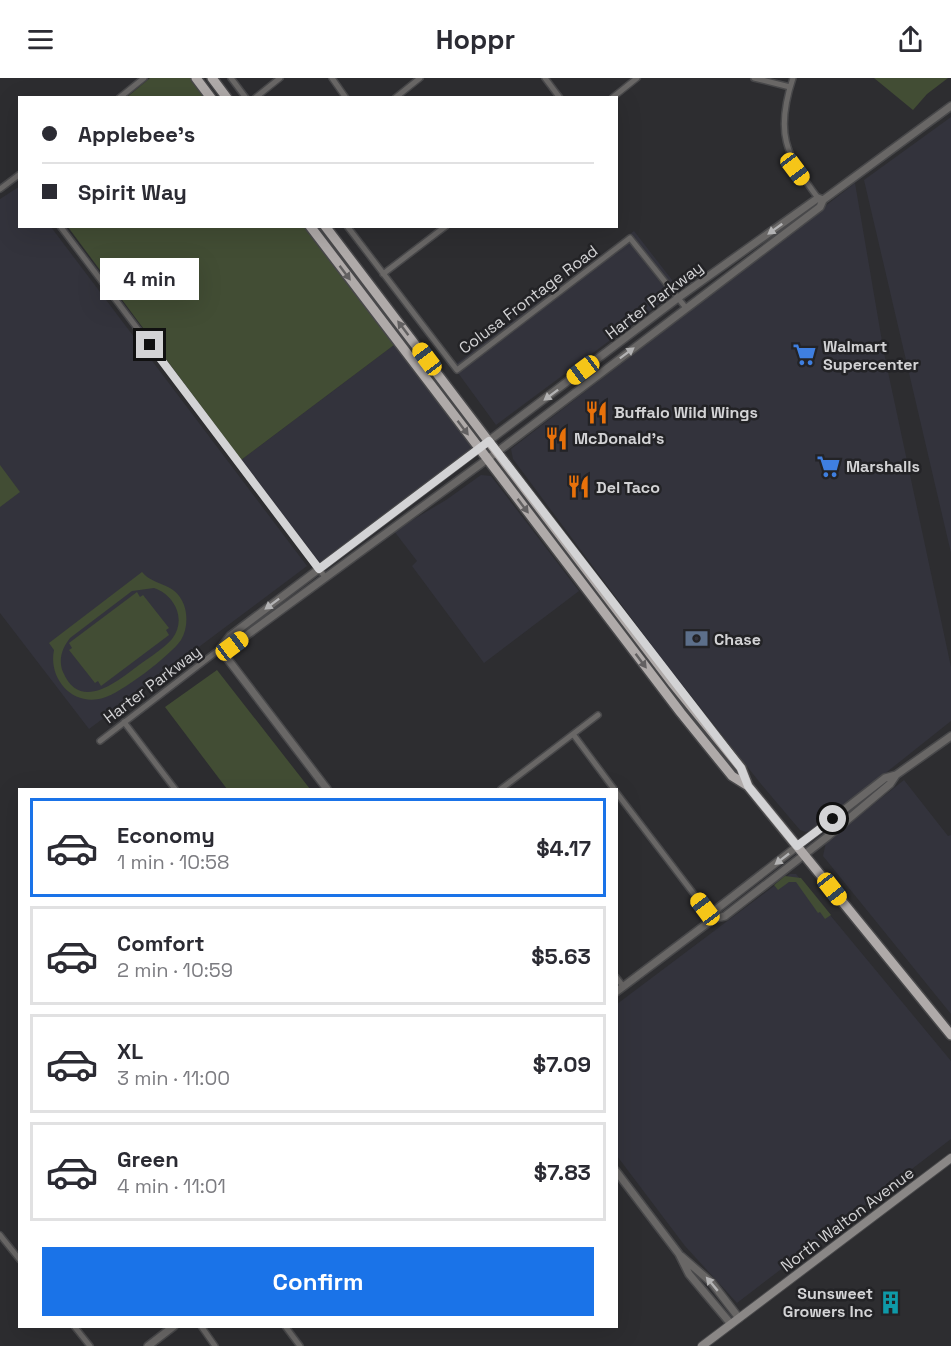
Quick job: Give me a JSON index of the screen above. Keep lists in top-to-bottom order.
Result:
{
  "streets": {
    "main road": ["North Walton Avenue"],
    "street": ["Colusa Frontage Road", "Harter Parkway"]
  },
  "crossings": [
    ["Colusa Frontage Road", "Harter Parkway"]
  ],
  "places": {
    "supermarket": ["Walmart Supercenter", "Marshalls"],
    "restaurant": ["Buffalo Wild Wings", "McDonald's", "Del Taco"],
    "bank": ["Chase"],
    "building": ["Sunsweet Growers Inc"]
  },
  "page": {
    "header": "Hoppr",
    "banner": ["Applebee's", "Spirit Way"],
    "bubble": "4 min",
    "list": [
      {
        "name": "Economy",
        "note": "1 min · 10:58",
        "value": "$4.17"
      },
      {
        "name": "Comfort",
        "note": "2 min · 10:59",
        "value": "$5.63"
      },
      {
        "name": "XL",
        "note": "3 min · 11:00",
        "value": "$7.09"
      },
      {
        "name": "Green",
        "note": "4 min · 11:01",
        "value": "$7.83"
      }
    ],
    "buttons": "Confirm"
  }
}
